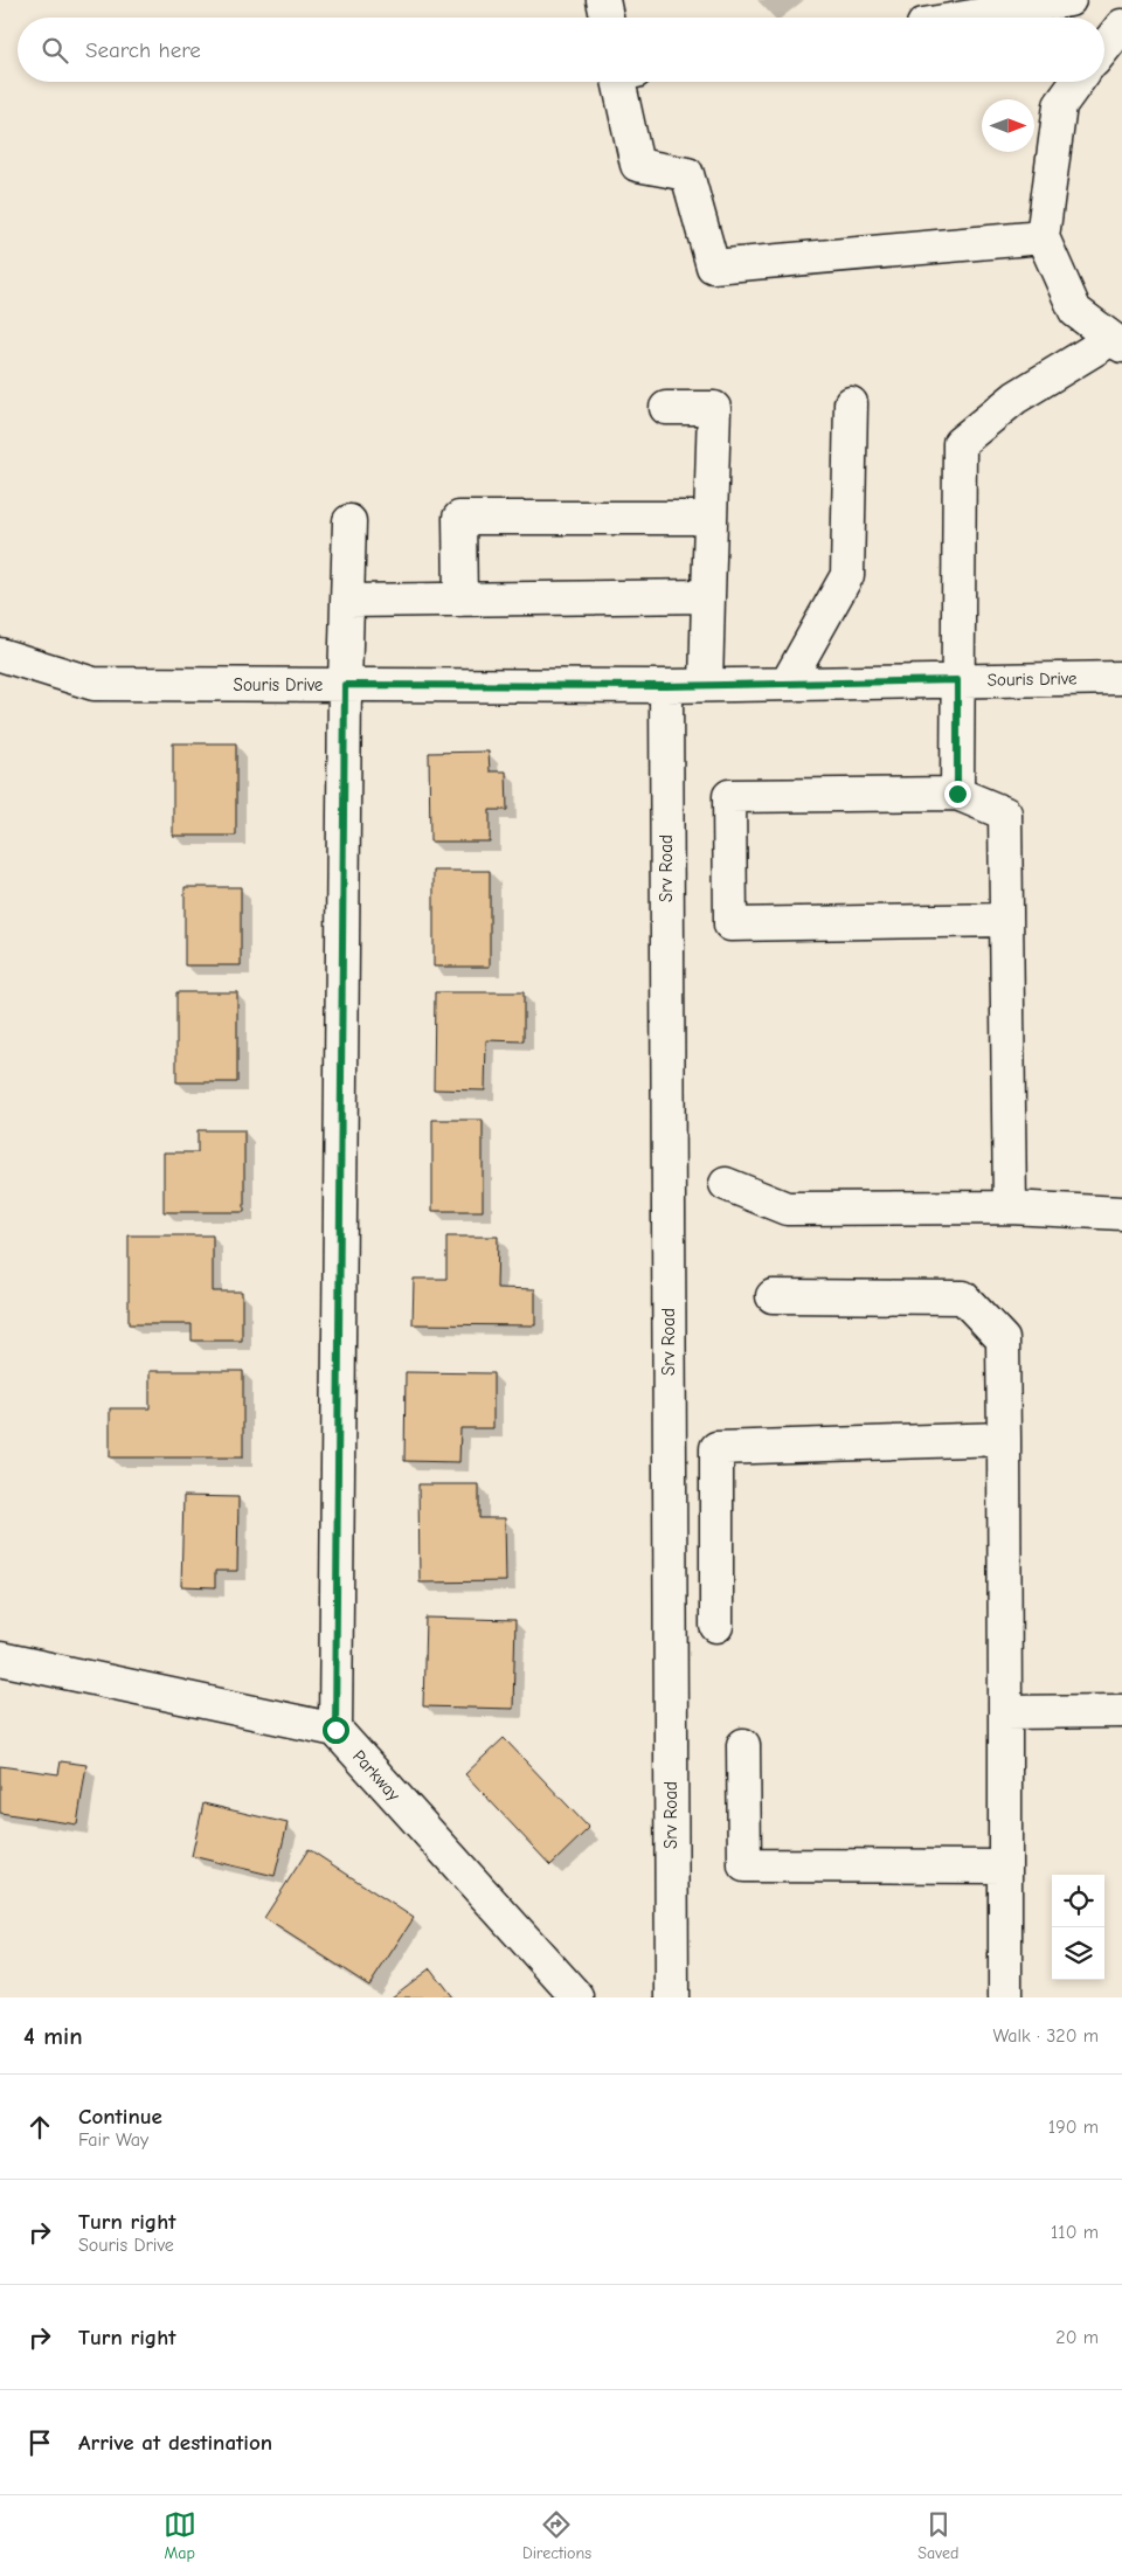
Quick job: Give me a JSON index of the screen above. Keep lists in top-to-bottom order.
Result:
{
  "streets": {
    "street": ["Souris Drive", "Srv Road", "Parkway"]
  },
  "crossings": [
    ["Souris Drive", "Srv Road"]
  ],
  "north": "right",
  "page": {
    "search": "Search here",
    "heading": ["4 min", "Walk · 320 m"],
    "list": [
      ["Continue", "Fair Way", "190 m"],
      ["Turn right", "Souris Drive", "110 m"],
      ["Turn right", "20 m"],
      "Arrive at destination"
    ],
    "nav": ["Map", "Directions", "Saved"]
  }
}
